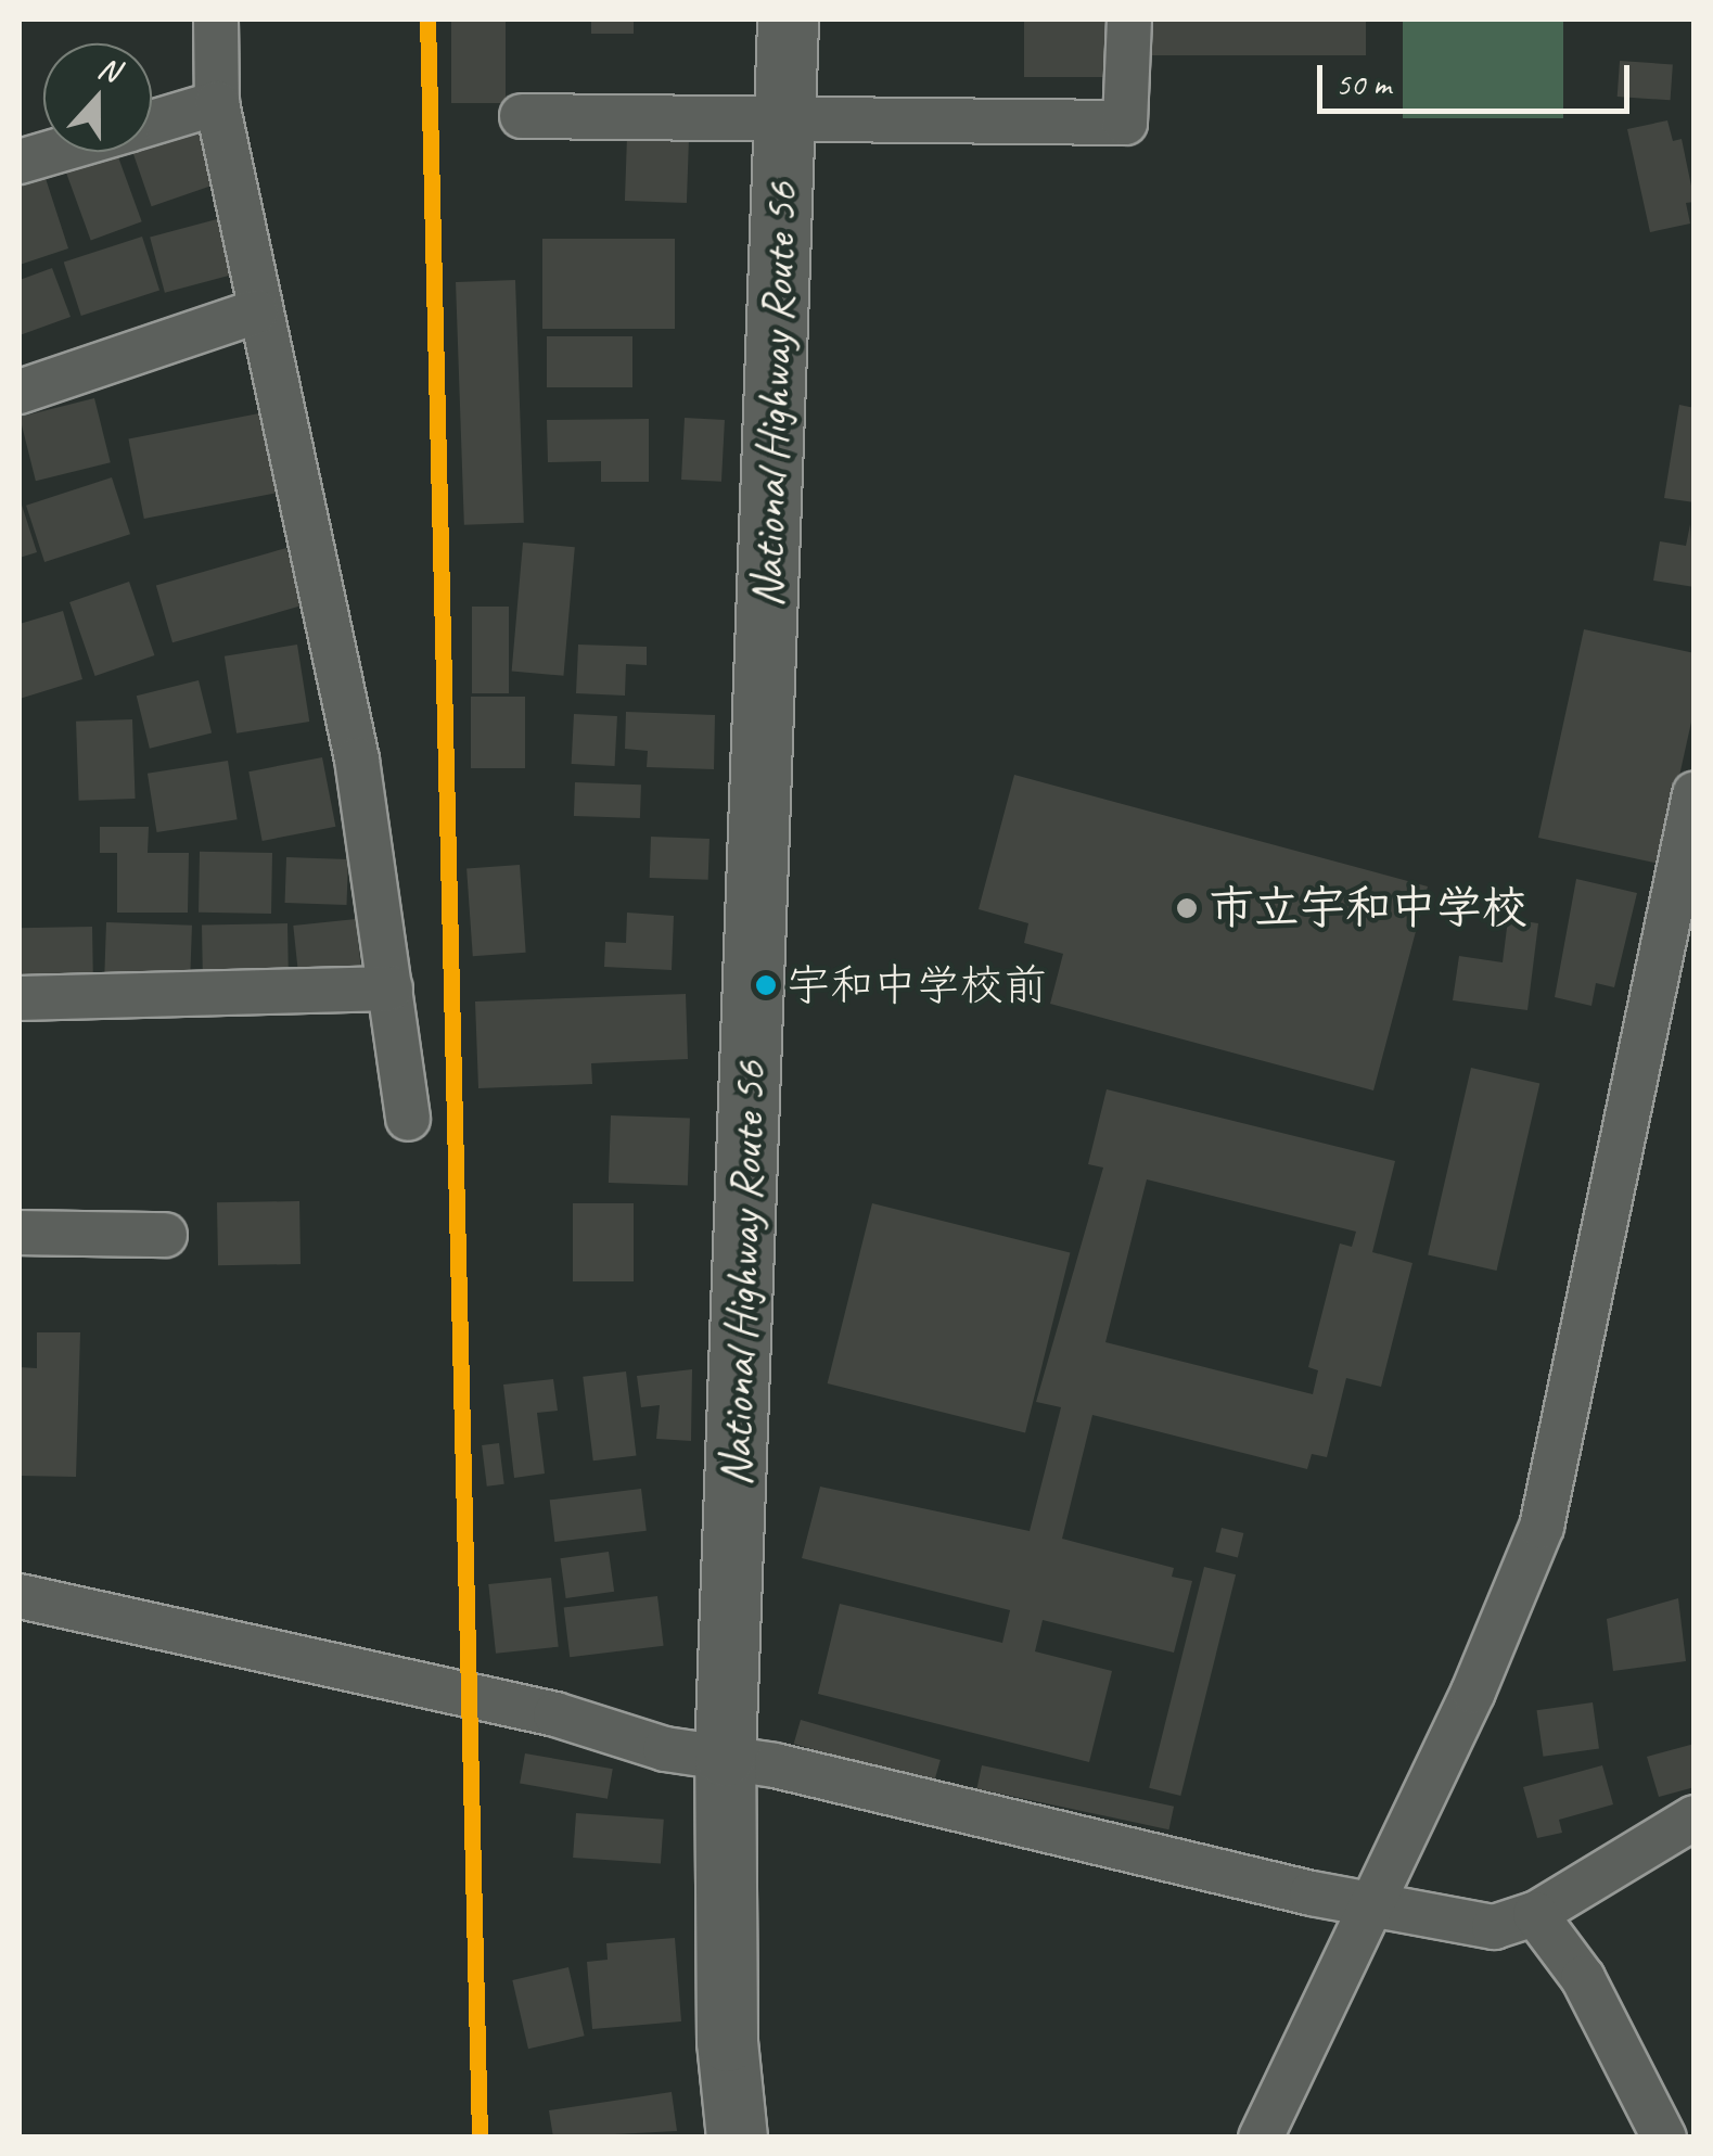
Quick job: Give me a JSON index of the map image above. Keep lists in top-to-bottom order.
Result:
{
  "streets": {
    "highway": ["National Highway Route 56"]
  },
  "places": ["市立宇和中学校", "宇和中学校前"],
  "scale_bar": "50 m",
  "north": "top"
}
